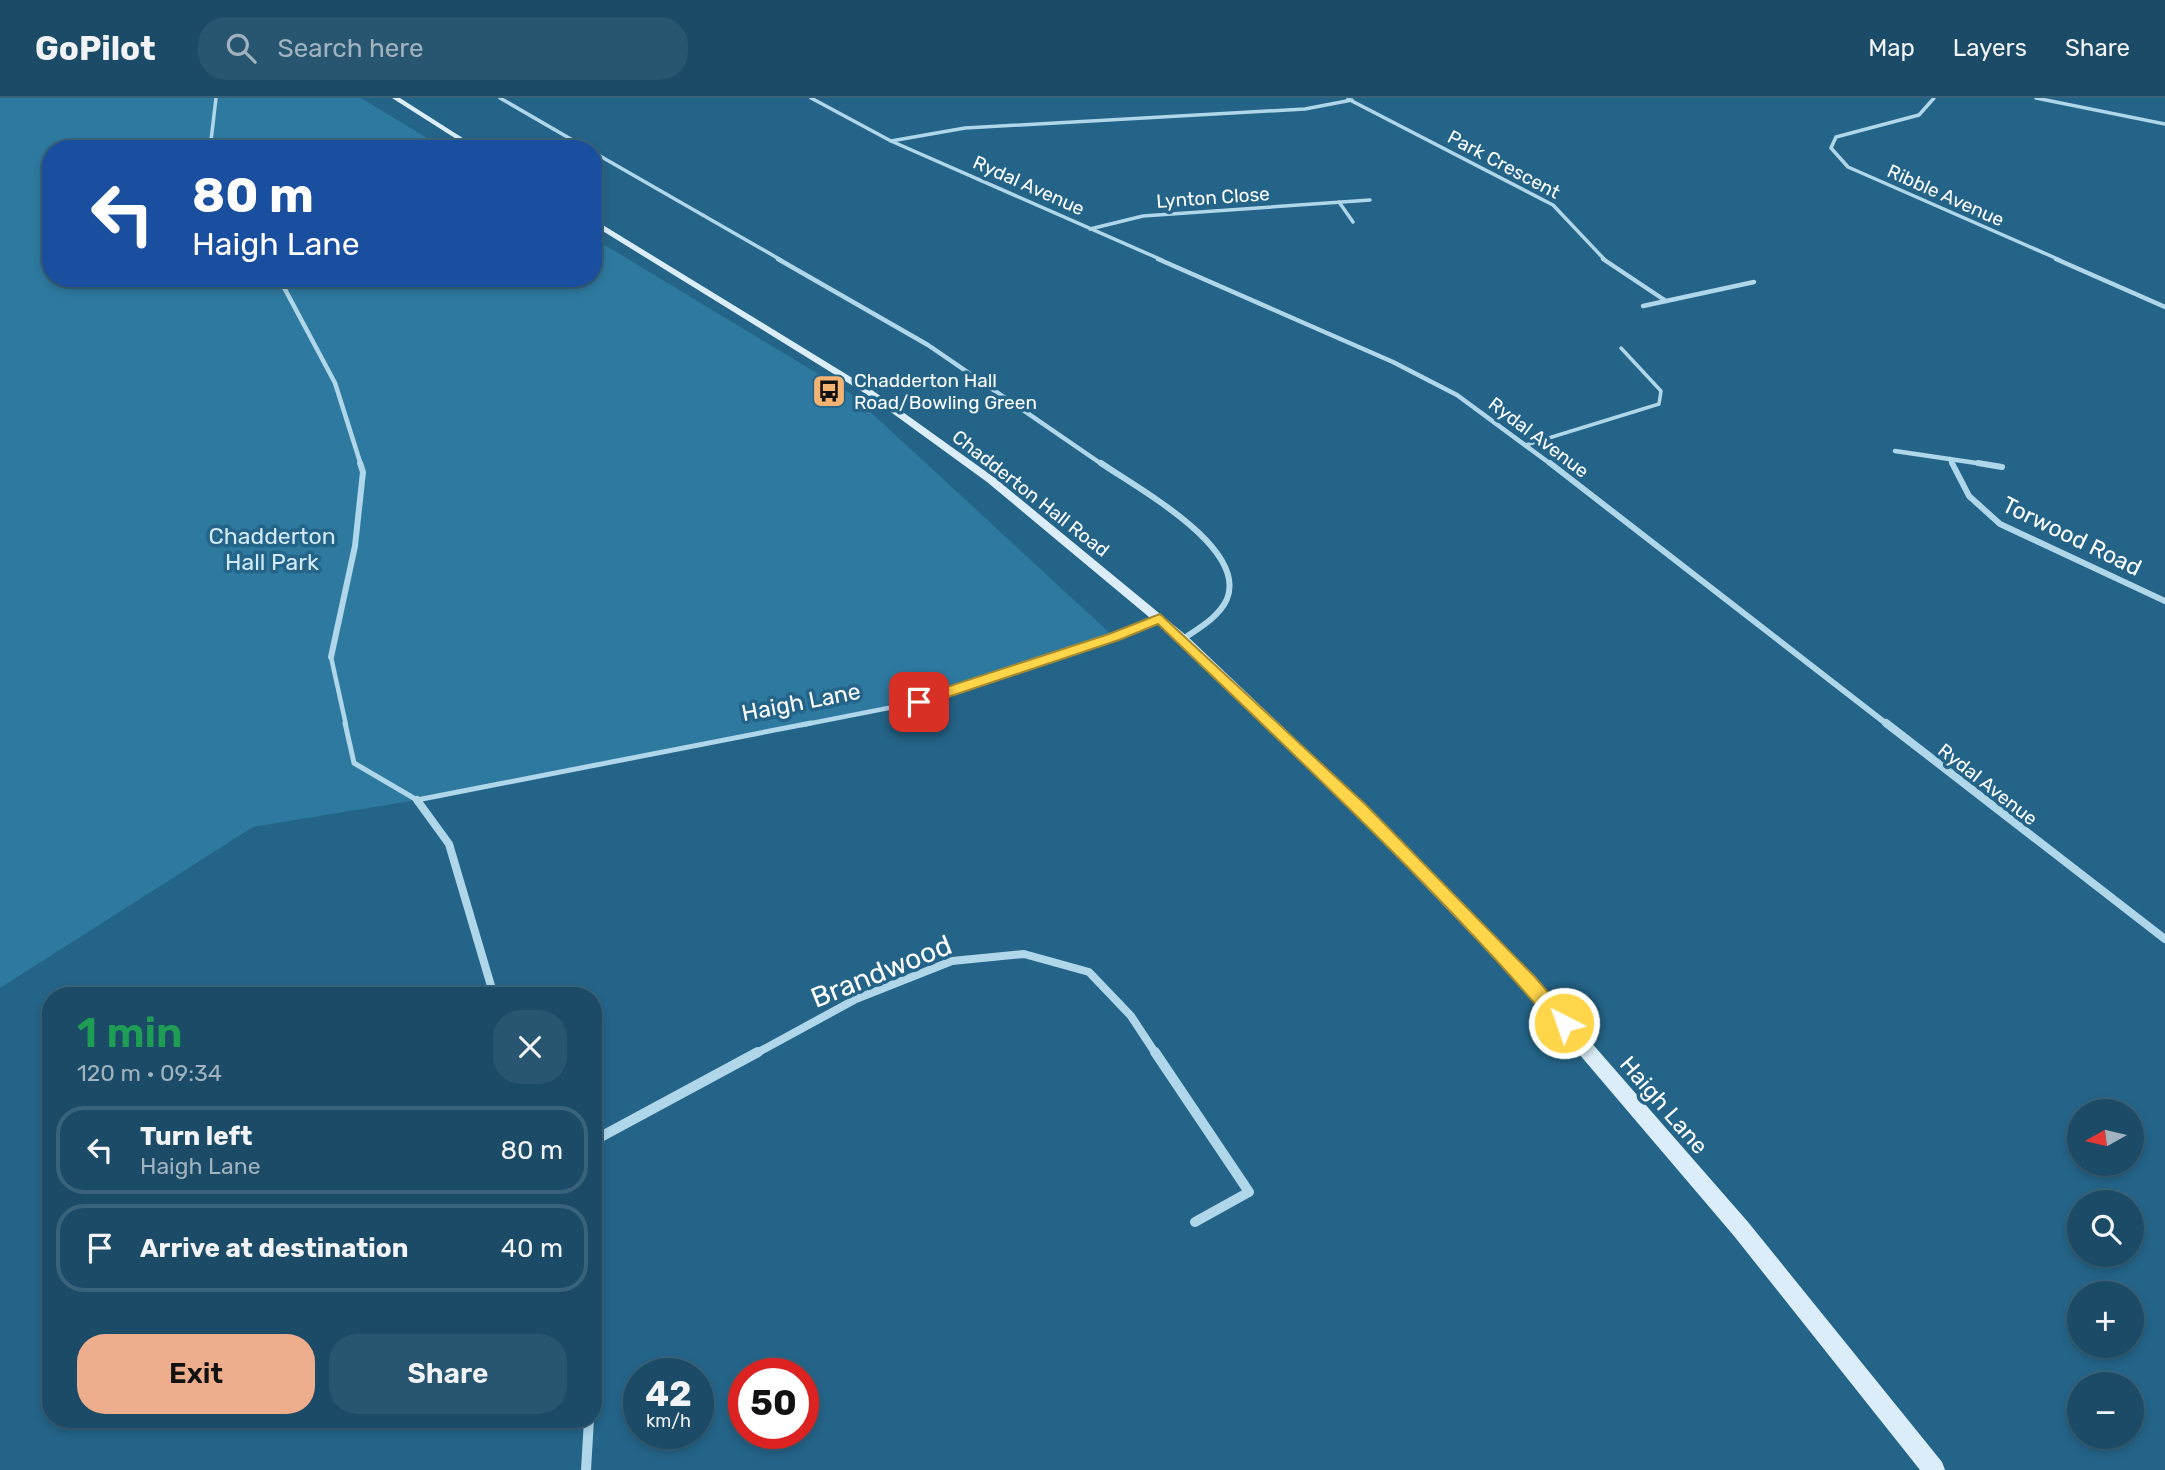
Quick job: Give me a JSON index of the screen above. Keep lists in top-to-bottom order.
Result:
{
  "streets": {
    "main road": ["Chadderton Hall Road", "Haigh Lane"],
    "street": [
      "Park Crescent",
      "Rydal Avenue",
      "Ribble Avenue",
      "Lynton Close",
      "Torwood Road",
      "Brandwood"
    ]
  },
  "crossings": [
    ["Rydal Avenue", "Lynton Close"],
    ["Chadderton Hall Road", "Haigh Lane"]
  ],
  "parks": ["Chadderton Hall Park"],
  "places": {
    "bus stop": ["Chadderton Hall Road/Bowling Green"]
  },
  "north": "left",
  "page": {
    "header": "GoPilot",
    "search": "Search here",
    "nav": ["Map", "Layers", "Share"],
    "turn": ["80 m", "Haigh Lane"],
    "heading": ["1 min", "120 m · 09:34"],
    "map_buttons": ["+", "−"],
    "list": [
      {
        "name": "Turn left",
        "note": "Haigh Lane",
        "value": "80 m"
      },
      {
        "name": "Arrive at destination",
        "value": "40 m"
      }
    ],
    "buttons": ["Exit", "Share"],
    "speed": "42 km/h",
    "limit": "50"
  }
}
